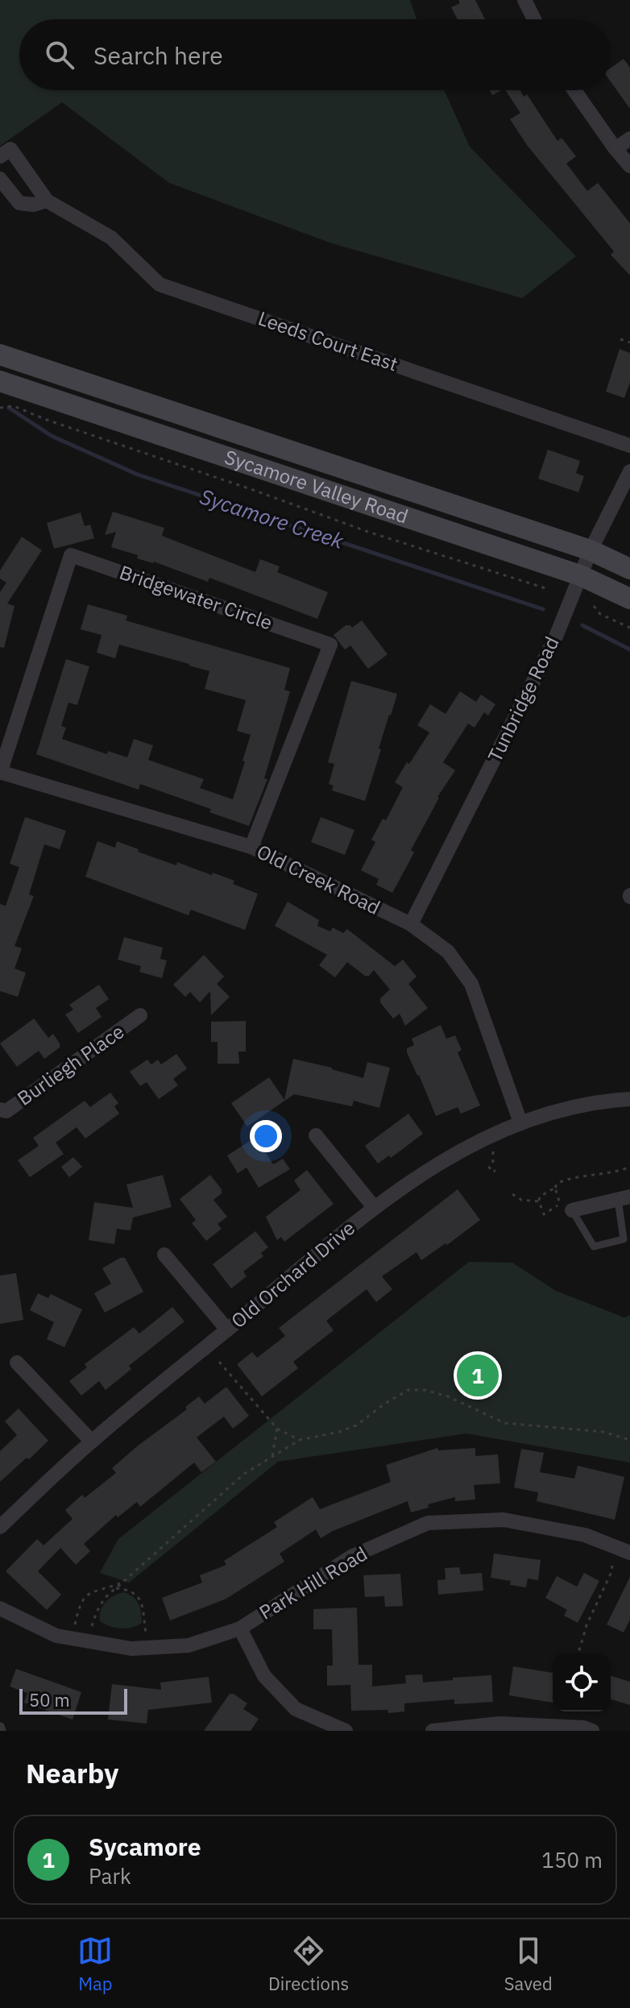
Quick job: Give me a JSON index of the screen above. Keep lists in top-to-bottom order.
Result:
{
  "streets": {
    "main road": ["Sycamore Valley Road"],
    "street": [
      "Leeds Court East",
      "Bridgewater Circle",
      "Tunbridge Road",
      "Old Creek Road",
      "Burliegh Place",
      "Old Orchard Drive",
      "Park Hill Road"
    ]
  },
  "crossings": [
    ["Sycamore Valley Road", "Tunbridge Road"],
    ["Bridgewater Circle", "Old Creek Road"],
    ["Tunbridge Road", "Old Creek Road"],
    ["Old Creek Road", "Old Orchard Drive"]
  ],
  "water": ["Sycamore Creek"],
  "scale_bar": "50 m",
  "page": {
    "search": "Search here",
    "pins": "1",
    "scale": "50 m",
    "heading": "Nearby",
    "list": [
      {
        "mark": "1",
        "name": "Sycamore",
        "note": "Park",
        "value": "150 m"
      }
    ],
    "nav": ["Map", "Directions", "Saved"]
  }
}
